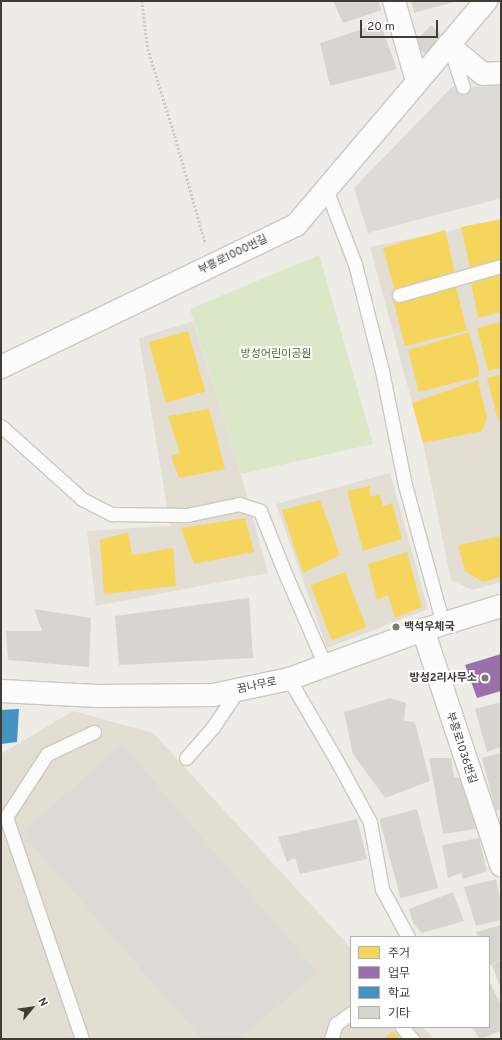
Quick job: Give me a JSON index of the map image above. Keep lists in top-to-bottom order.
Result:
{
  "streets": {
    "street": ["부흥로1000번길", "꿈나무로", "부흥로1036번길"]
  },
  "crossings": [
    ["꿈나무로", "부흥로1036번길"]
  ],
  "parks": ["방성어린이공원"],
  "places": ["백석우체국", "방성2리사무소"],
  "legend": [
    "주거",
    "업무",
    "학교",
    "기타"
  ],
  "scale_bar": "20 m",
  "north": "top right"
}
